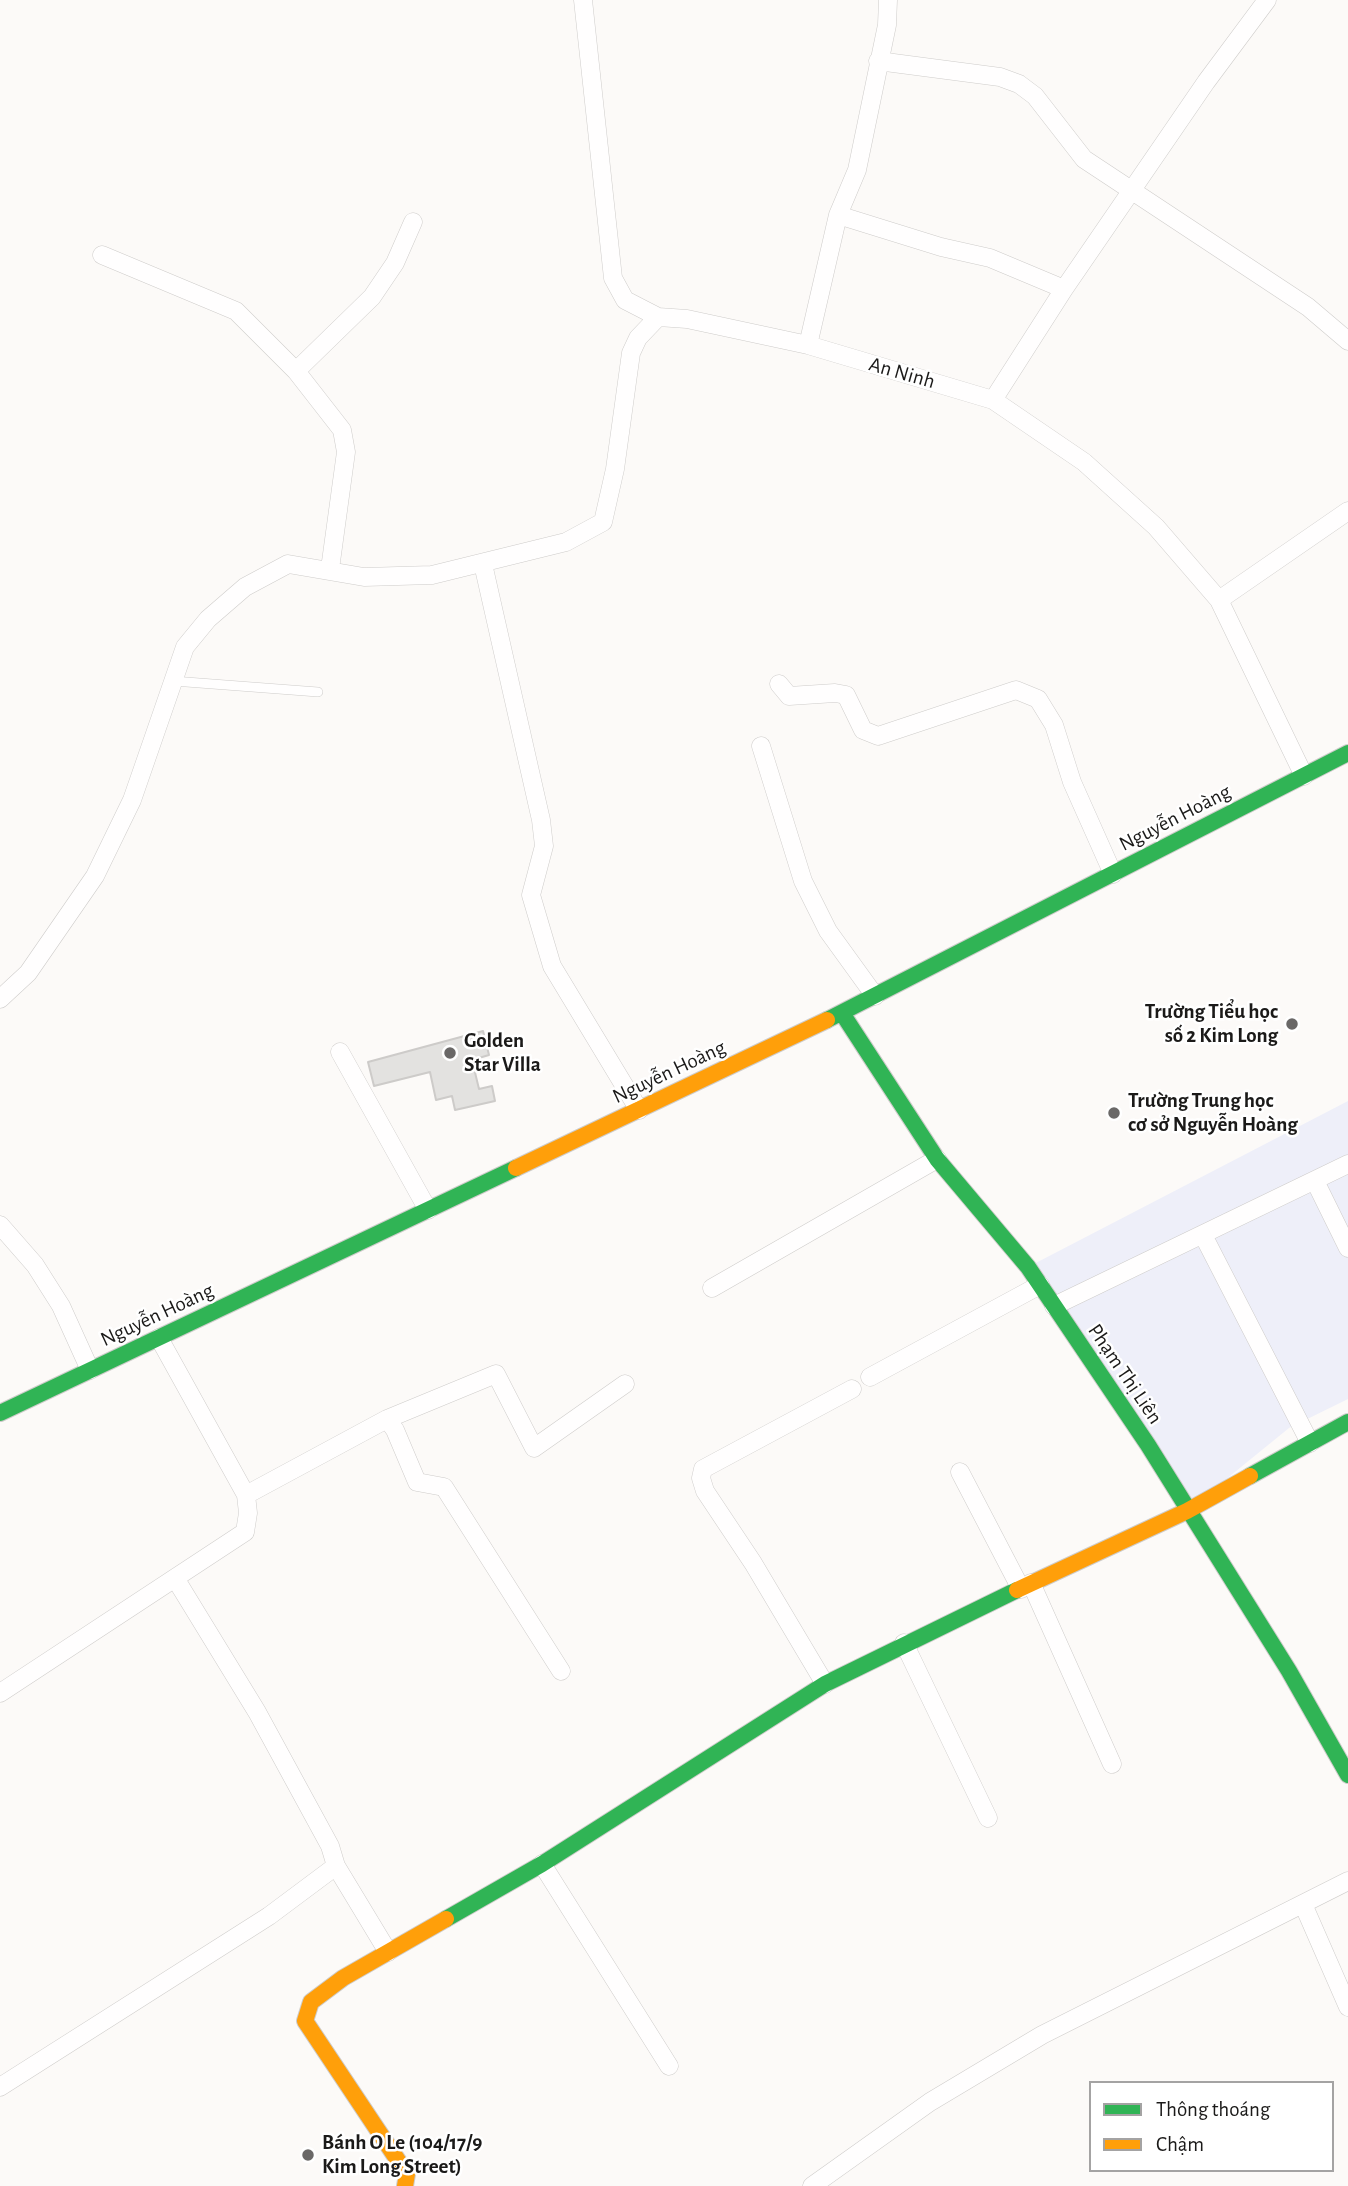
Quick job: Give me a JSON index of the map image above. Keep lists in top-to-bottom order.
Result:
{
  "streets": {
    "street": ["An Ninh", "Nguyễn Hoàng", "Phạm Thị Liên"]
  },
  "crossings": [
    ["An Ninh", "Nguyễn Hoàng"],
    ["Nguyễn Hoàng", "Phạm Thị Liên"]
  ],
  "places": [
    "Trường Tiểu học số 2 Kim Long",
    "Golden Star Villa",
    "Trường Trung học cơ sở Nguyễn Hoàng",
    "Bánh O Le (104/17/9 Kim Long Street)"
  ],
  "legend": ["Thông thoáng", "Chậm"]
}
